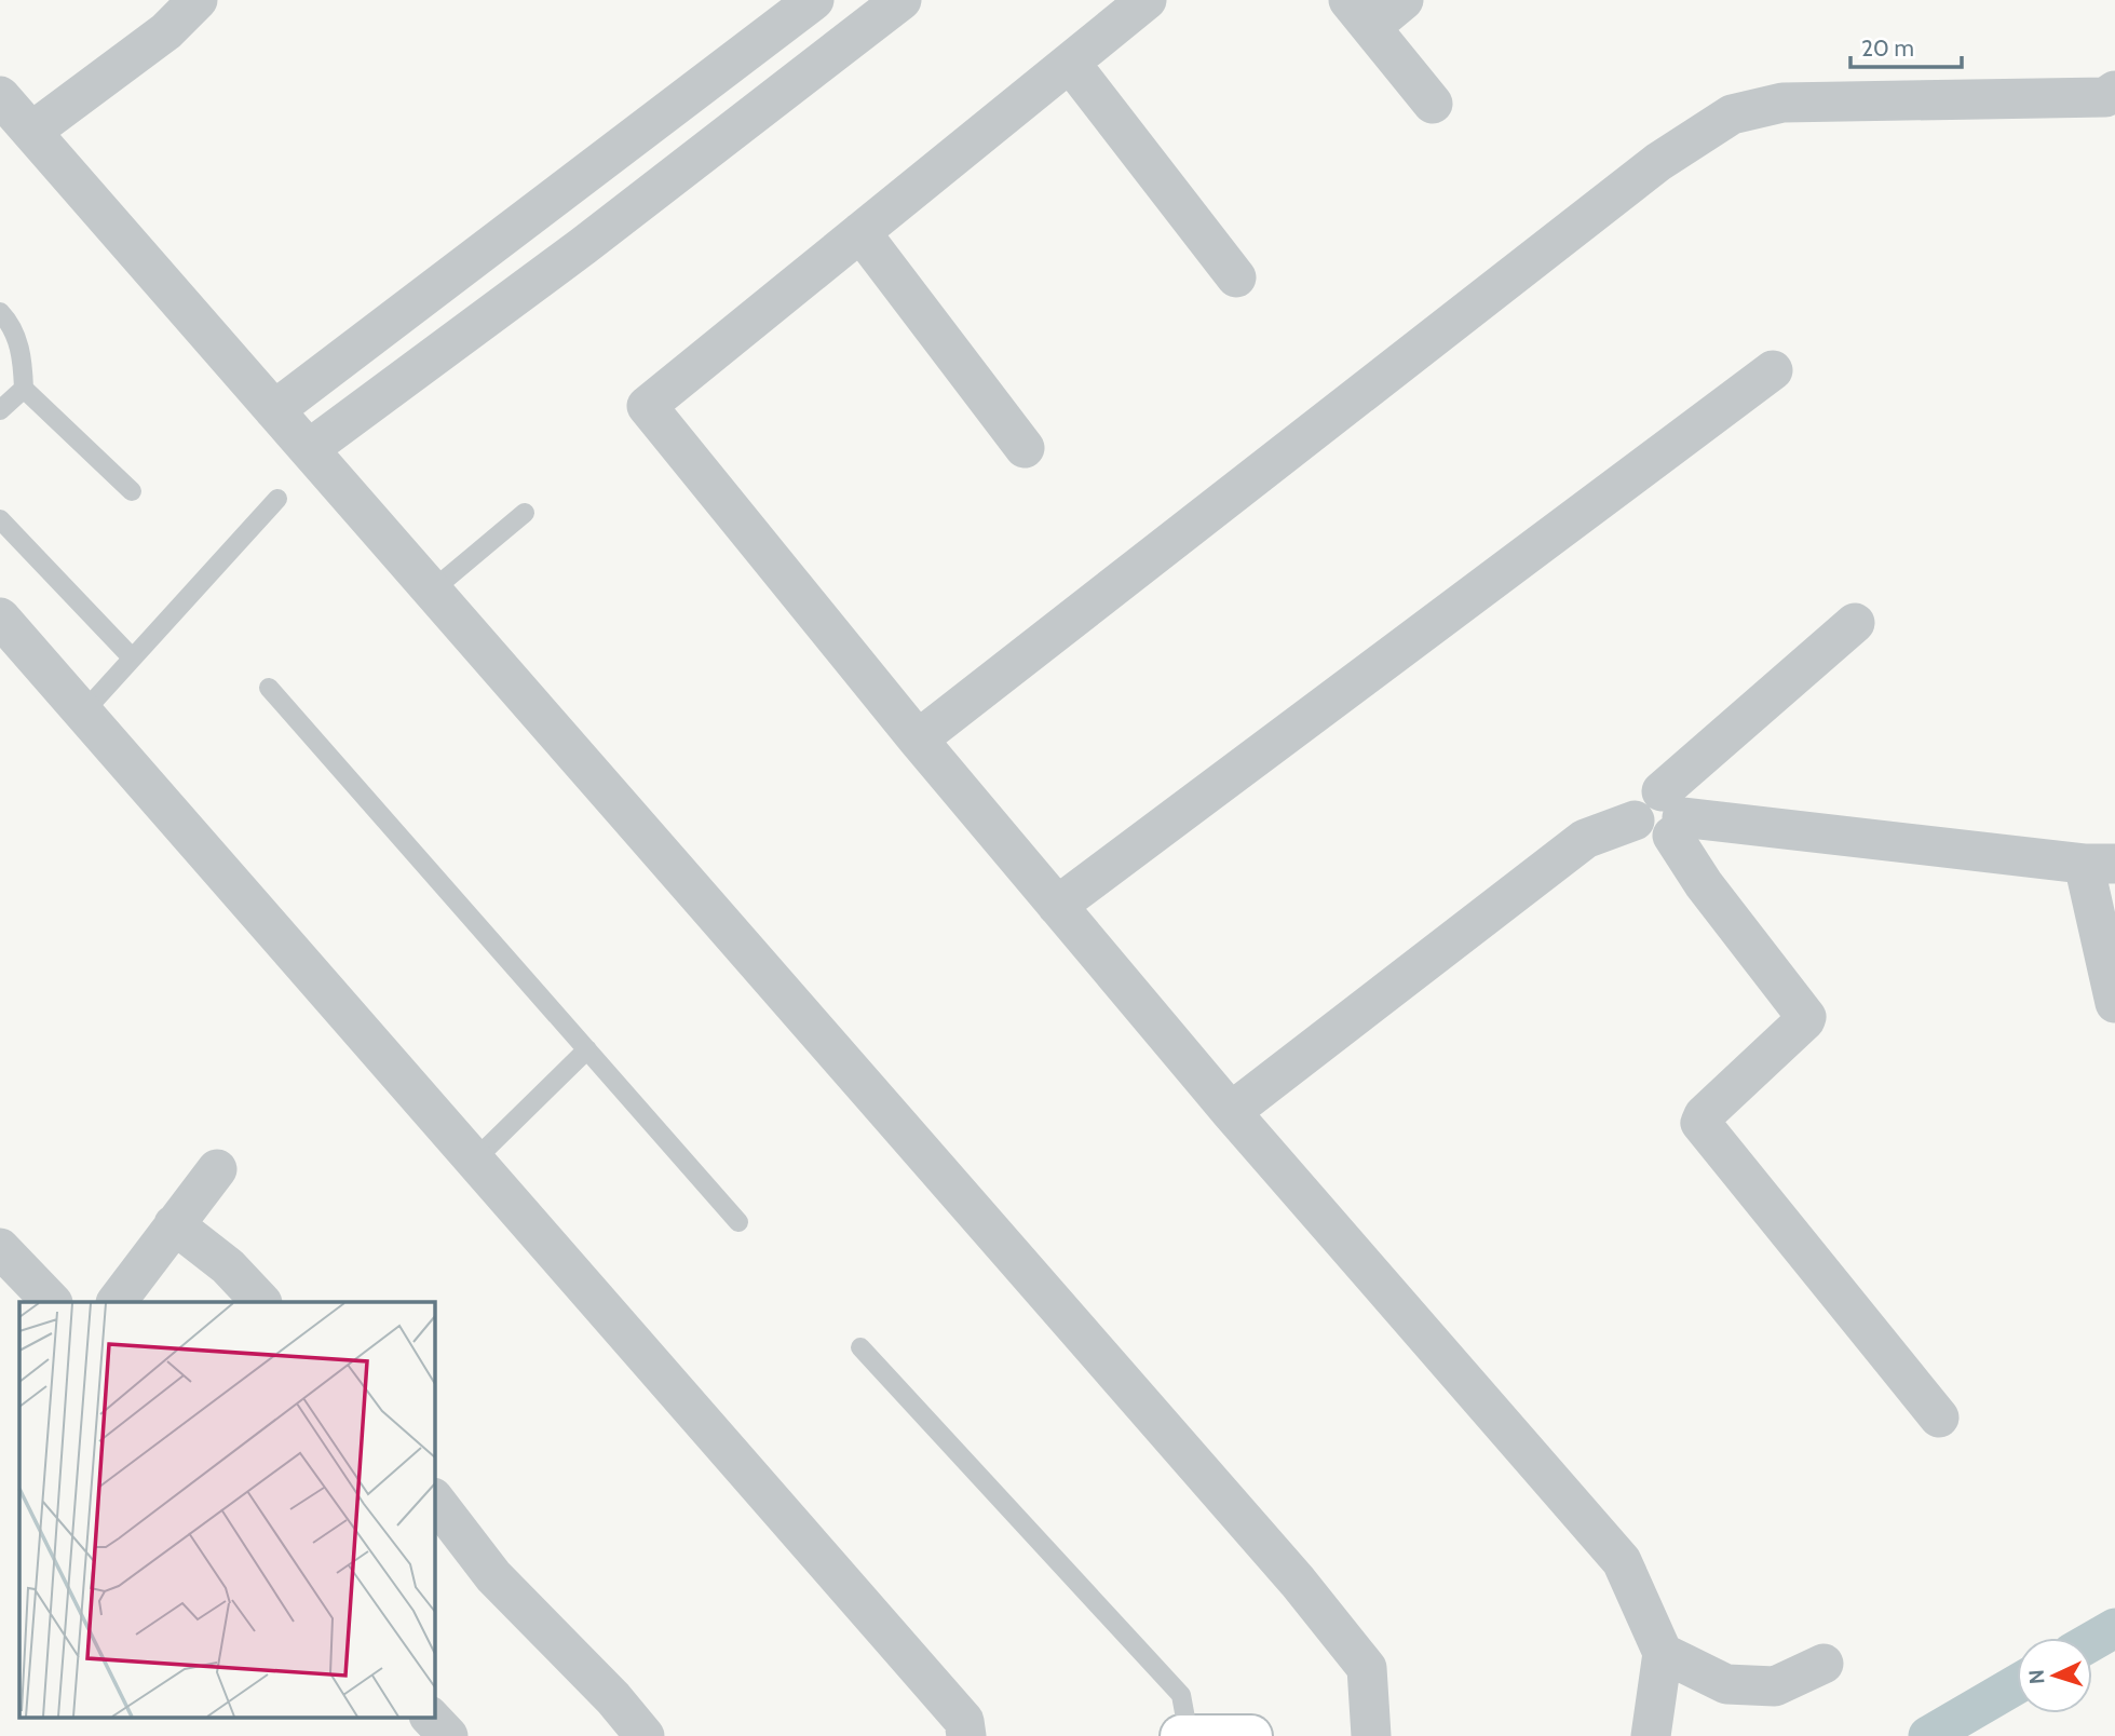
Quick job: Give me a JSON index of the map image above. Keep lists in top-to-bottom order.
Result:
{
  "scale_bar": "20 m",
  "north": "left"
}
